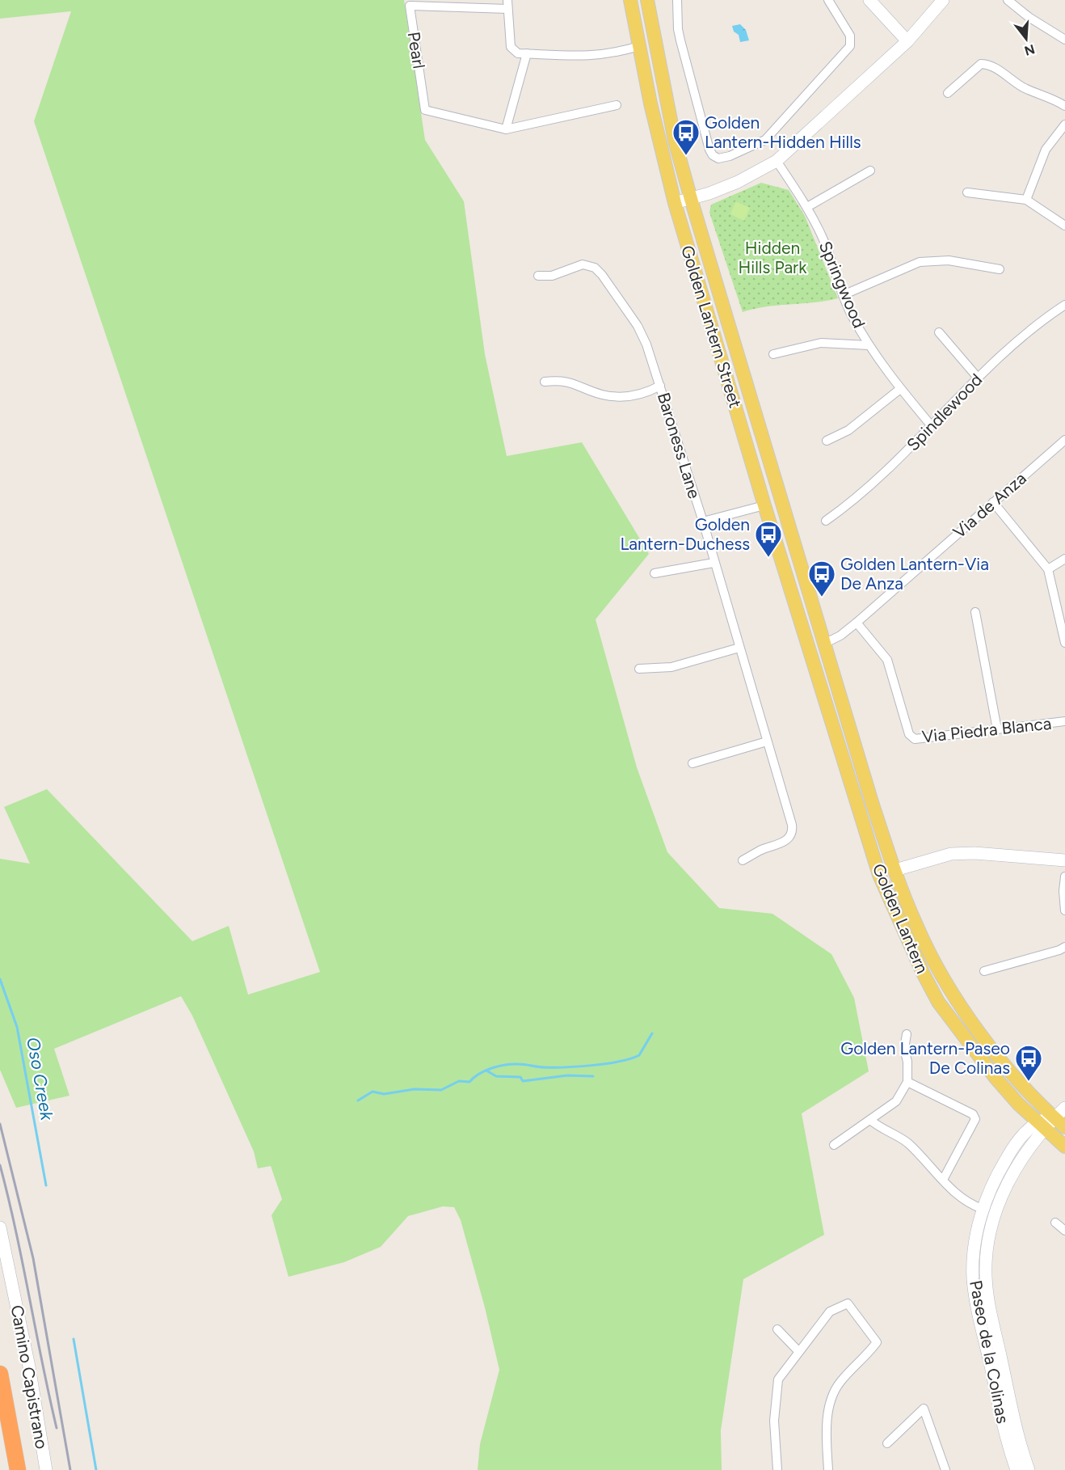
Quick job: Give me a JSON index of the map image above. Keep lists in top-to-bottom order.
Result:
{
  "streets": {
    "main road": ["Golden Lantern Street", "Golden Lantern"],
    "street": [
      "Pearl",
      "Springwood",
      "Spindlewood",
      "Baroness Lane",
      "Via de Anza",
      "Via Piedra Blanca",
      "Paseo de la Colinas",
      "Camino Capistrano"
    ]
  },
  "crossings": [
    ["Springwood", "Spindlewood"],
    ["Golden Lantern Street", "Via de Anza"],
    ["Golden Lantern Street", "Golden Lantern"],
    ["Via de Anza", "Via Piedra Blanca"],
    ["Via de Anza", "Golden Lantern"],
    ["Golden Lantern", "Paseo de la Colinas"]
  ],
  "water": ["Oso Creek"],
  "parks": ["Hidden Hills Park"],
  "places": {
    "bus stop": [
      "Golden Lantern-Hidden Hills",
      "Golden Lantern-Duchess",
      "Golden Lantern-Via De Anza",
      "Golden Lantern-Paseo De Colinas"
    ]
  },
  "north": "bottom"
}
